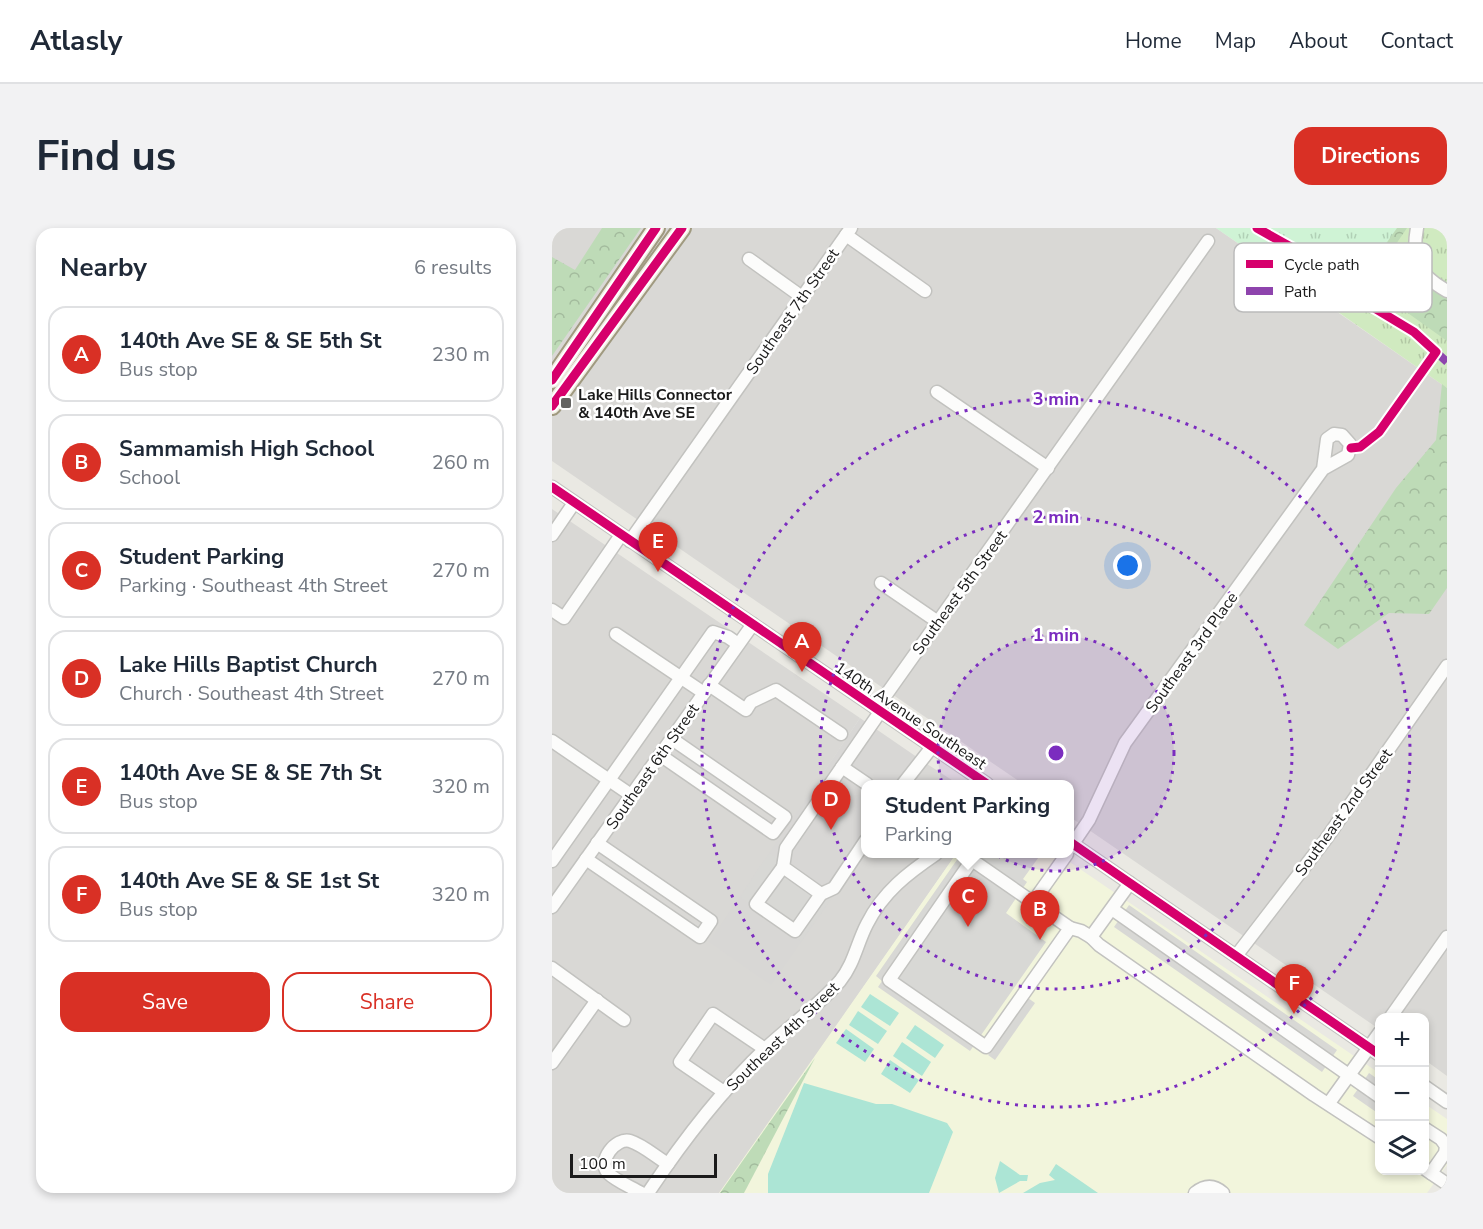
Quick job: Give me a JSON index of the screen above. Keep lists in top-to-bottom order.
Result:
{
  "streets": {
    "street": [
      "Southeast 7th Street",
      "Southeast 5th Street",
      "Southeast 3rd Place",
      "140th Avenue Southeast",
      "Southeast 6th Street",
      "Southeast 2nd Street",
      "Southeast 4th Street"
    ]
  },
  "crossings": [
    ["Southeast 7th Street", "140th Avenue Southeast"],
    ["Southeast 5th Street", "140th Avenue Southeast"],
    ["140th Avenue Southeast", "Southeast 6th Street"]
  ],
  "places": {
    "transit": ["Lake Hills Connector & 140th Ave SE"]
  },
  "legend": ["Cycle path", "Path"],
  "scale_bar": "100 m",
  "page": {
    "header": "Atlasly",
    "nav": [
      "Home",
      "Map",
      "About",
      "Contact"
    ],
    "buttons": [
      "Directions",
      ["Save", "Share"]
    ],
    "title": "Find us",
    "heading": ["Nearby", "6 results"],
    "list": [
      {
        "mark": "A",
        "name": "140th Ave SE & SE 5th St",
        "note": "Bus stop",
        "value": "230 m"
      },
      {
        "mark": "B",
        "name": "Sammamish High School",
        "note": "School",
        "value": "260 m"
      },
      {
        "mark": "C",
        "name": "Student Parking",
        "note": "Parking · Southeast 4th Street",
        "value": "270 m"
      },
      {
        "mark": "D",
        "name": "Lake Hills Baptist Church",
        "note": "Church · Southeast 4th Street",
        "value": "270 m"
      },
      {
        "mark": "E",
        "name": "140th Ave SE & SE 7th St",
        "note": "Bus stop",
        "value": "320 m"
      },
      {
        "mark": "F",
        "name": "140th Ave SE & SE 1st St",
        "note": "Bus stop",
        "value": "320 m"
      }
    ],
    "pins": [
      "E",
      "A",
      "D",
      "C",
      "B",
      "F"
    ],
    "popup": ["Student Parking", "Parking"],
    "map_buttons": ["+", "−"],
    "scale": "100 m"
  },
  "rings": ["3 min", "2 min", "1 min"]
}
